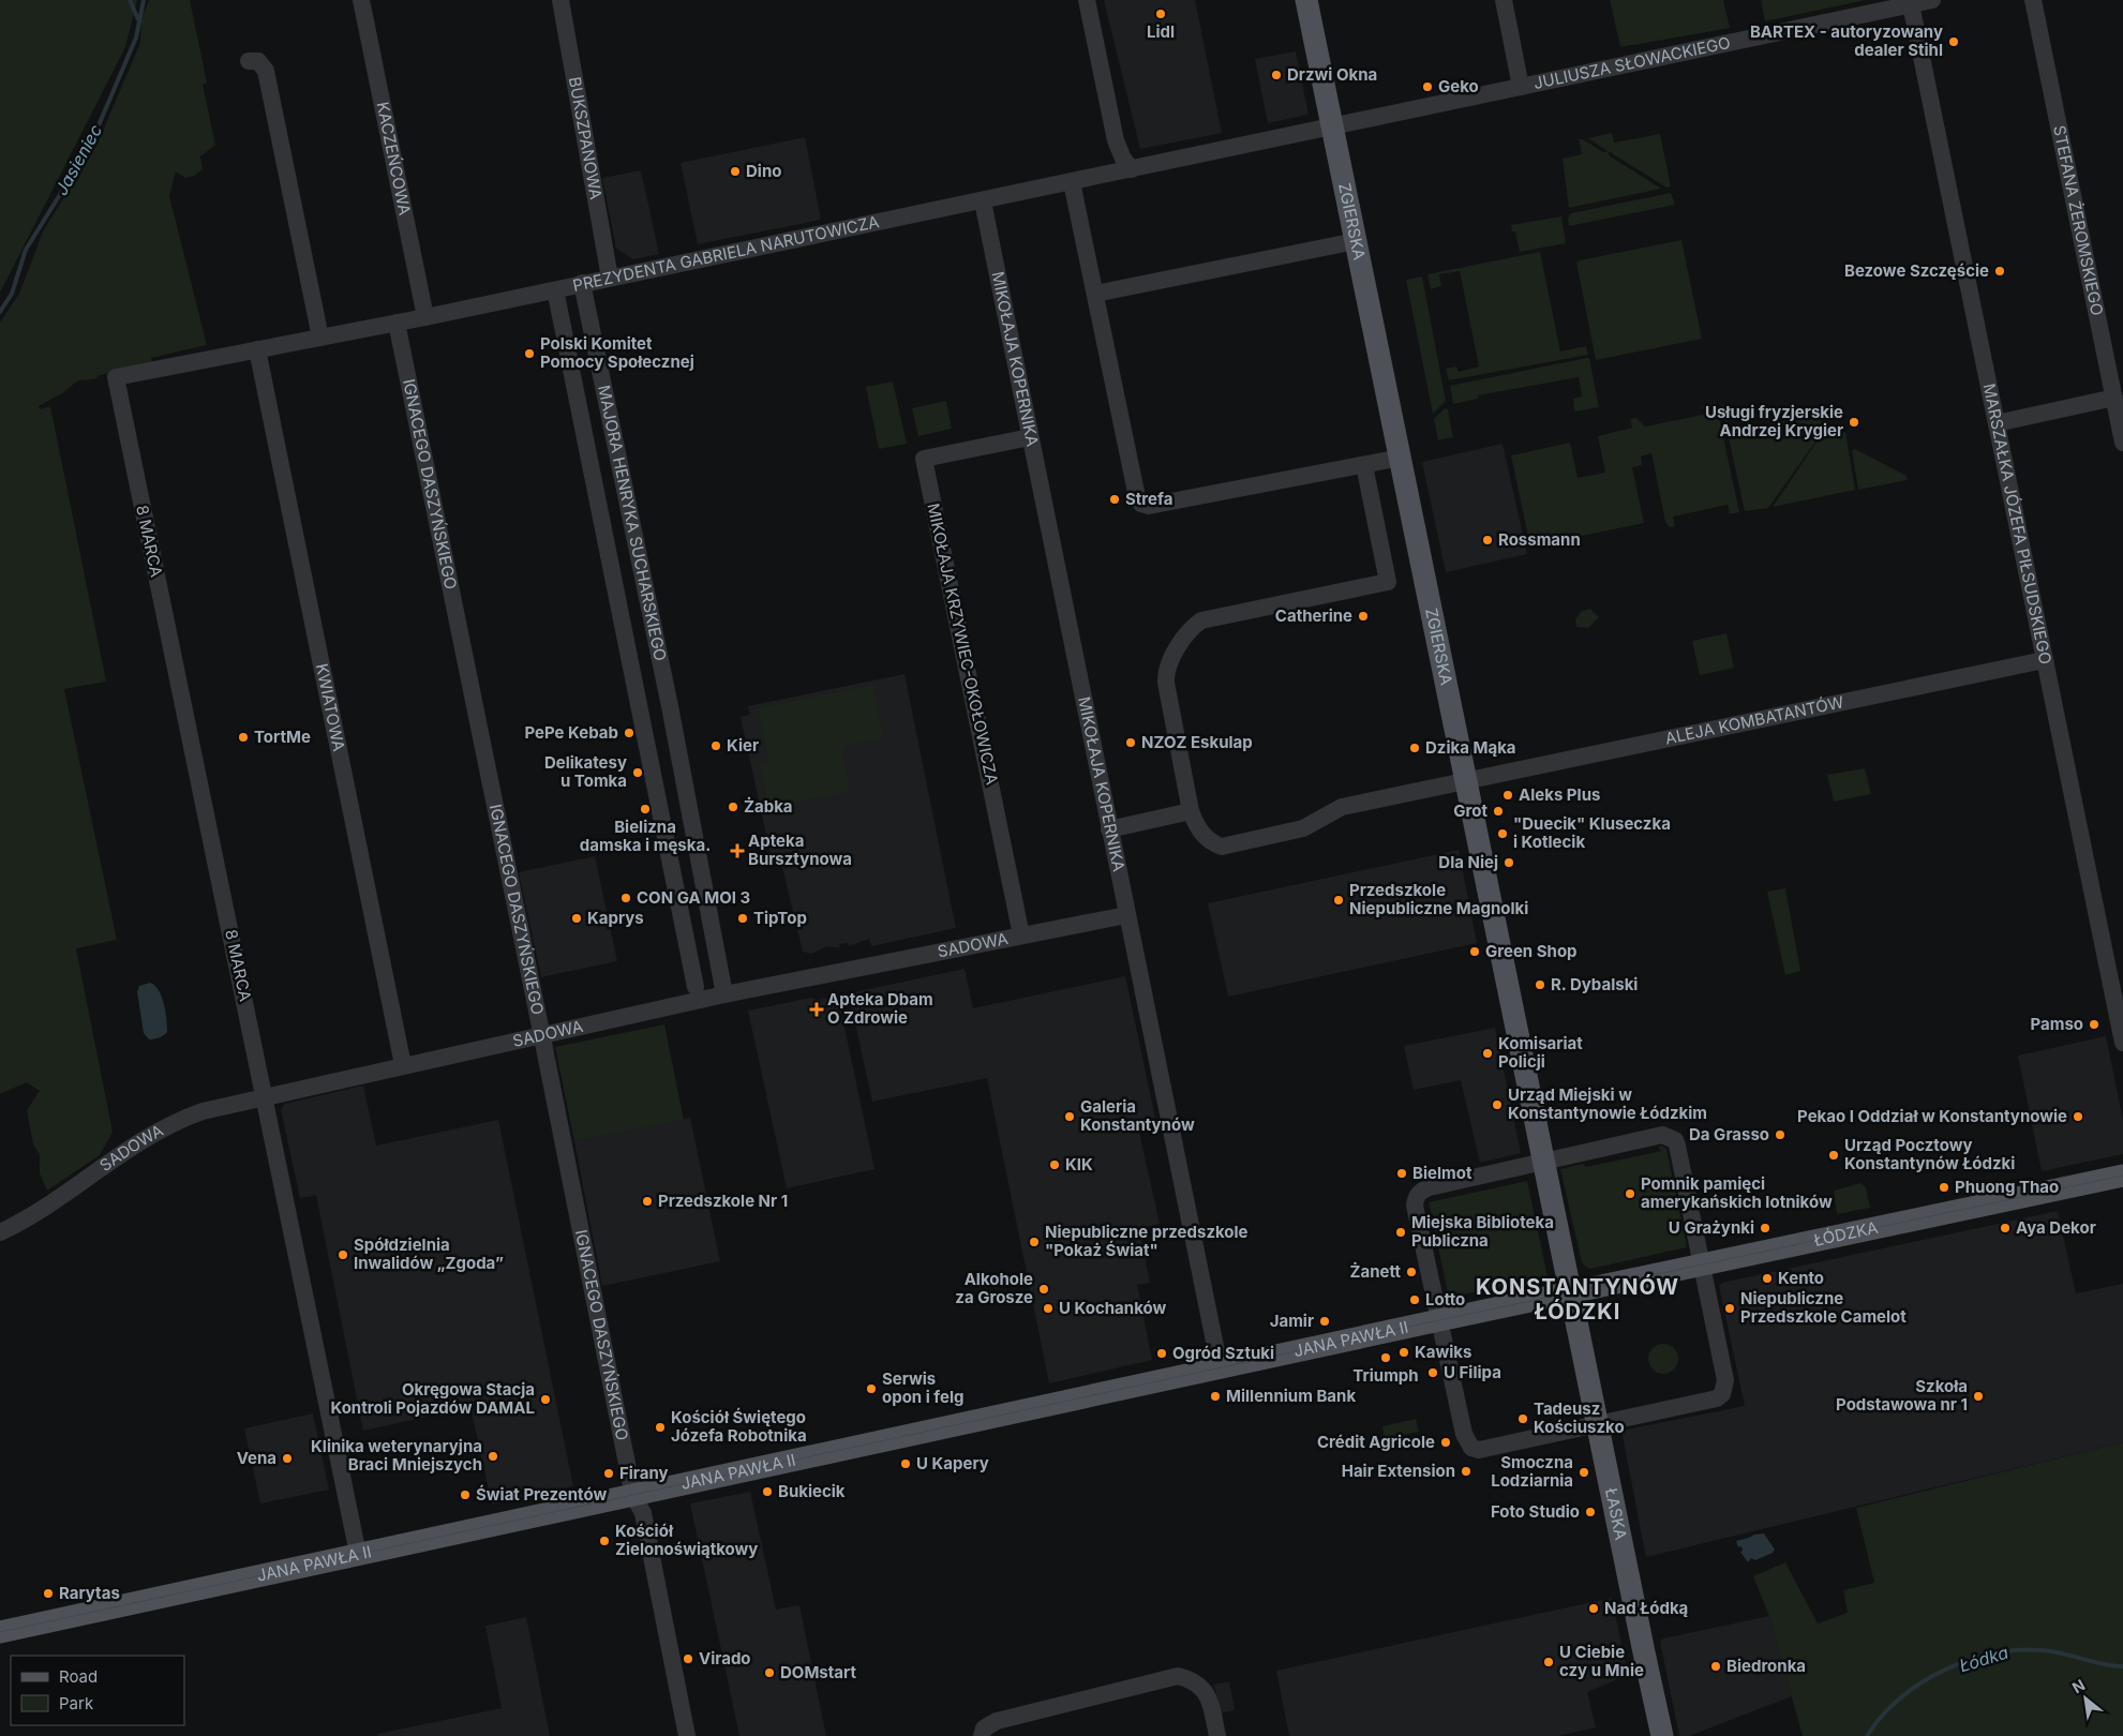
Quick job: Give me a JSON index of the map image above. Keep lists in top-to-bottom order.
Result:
{
  "streets": {
    "main road": [
      "ZGIERSKA",
      "ŁÓDZKA",
      "JANA PAWŁA II",
      "ŁASKA"
    ],
    "street": [
      "JULIUSZA SŁOWACKIEGO",
      "BUKSZPANOWA",
      "KACZEŃCOWA",
      "STEFANA ŻEROMSKIEGO",
      "PREZYDENTA GABRIELA NARUTOWICZA",
      "MIKOŁAJA KOPERNIKA",
      "IGNACEGO DASZYŃSKIEGO",
      "MAJORA HENRYKA SUCHARSKIEGO",
      "MARSZAŁKA JÓZEFA PIŁSUDSKIEGO",
      "8 MARCA",
      "MIKOŁAJA KRZYWIEC-OKOŁOWICZA",
      "KWIATOWA",
      "ALEJA KOMBATANTÓW",
      "SADOWA"
    ]
  },
  "crossings": [
    ["JULIUSZA SŁOWACKIEGO", "ZGIERSKA"],
    ["JULIUSZA SŁOWACKIEGO", "PREZYDENTA GABRIELA NARUTOWICZA"],
    ["JULIUSZA SŁOWACKIEGO", "MARSZAŁKA JÓZEFA PIŁSUDSKIEGO"],
    ["BUKSZPANOWA", "PREZYDENTA GABRIELA NARUTOWICZA"],
    ["KACZEŃCOWA", "PREZYDENTA GABRIELA NARUTOWICZA"],
    ["ZGIERSKA", "PREZYDENTA GABRIELA NARUTOWICZA"],
    ["ZGIERSKA", "ALEJA KOMBATANTÓW"],
    ["ZGIERSKA", "ŁÓDZKA"],
    ["ZGIERSKA", "JANA PAWŁA II"],
    ["ZGIERSKA", "ŁASKA"],
    ["PREZYDENTA GABRIELA NARUTOWICZA", "MIKOŁAJA KOPERNIKA"],
    ["PREZYDENTA GABRIELA NARUTOWICZA", "IGNACEGO DASZYŃSKIEGO"],
    ["PREZYDENTA GABRIELA NARUTOWICZA", "MAJORA HENRYKA SUCHARSKIEGO"],
    ["PREZYDENTA GABRIELA NARUTOWICZA", "8 MARCA"],
    ["PREZYDENTA GABRIELA NARUTOWICZA", "KWIATOWA"],
    ["MIKOŁAJA KOPERNIKA", "MIKOŁAJA KRZYWIEC-OKOŁOWICZA"],
    ["MIKOŁAJA KOPERNIKA", "SADOWA"],
    ["MIKOŁAJA KOPERNIKA", "JANA PAWŁA II"],
    ["IGNACEGO DASZYŃSKIEGO", "SADOWA"],
    ["IGNACEGO DASZYŃSKIEGO", "JANA PAWŁA II"],
    ["MAJORA HENRYKA SUCHARSKIEGO", "SADOWA"],
    ["MARSZAŁKA JÓZEFA PIŁSUDSKIEGO", "ALEJA KOMBATANTÓW"],
    ["8 MARCA", "SADOWA"],
    ["8 MARCA", "JANA PAWŁA II"],
    ["MIKOŁAJA KRZYWIEC-OKOŁOWICZA", "SADOWA"],
    ["KWIATOWA", "SADOWA"],
    ["ŁÓDZKA", "JANA PAWŁA II"],
    ["ŁÓDZKA", "ŁASKA"],
    ["JANA PAWŁA II", "ŁASKA"]
  ],
  "districts": ["KONSTANTYNÓW ŁÓDZKI"],
  "water": ["Jasieniec", "Łódka"],
  "places": {
    "other": [
      "Lidl",
      "BARTEX - autoryzowany dealer Stihl",
      "Drzwi Okna",
      "Geko",
      "Dino",
      "Bezowe Szczęście",
      "Polski Komitet Pomocy Społecznej",
      "Usługi fryzjerskie Andrzej Krygier",
      "Strefa",
      "Rossmann",
      "Catherine",
      "PePe Kebab",
      "TortMe",
      "NZOZ Eskulap",
      "Kier",
      "Dzika Mąka",
      "Delikatesy u Tomka",
      "Aleks Plus",
      "Żabka",
      "Bielizna damska i męska.",
      "Grot",
      "\"Duecik\" Kluseczka i Kotlecik",
      "Dla Niej",
      "CON GA MOI 3",
      "Przedszkole Niepubliczne Magnolki",
      "Kaprys",
      "TipTop",
      "Green Shop",
      "R. Dybalski",
      "Pamso",
      "Komisariat Policji",
      "Urząd Miejski w Konstantynowie Łódzkim",
      "Galeria Konstantynów",
      "Pekao I Oddział w Konstantynowie",
      "Da Grasso",
      "Urząd Pocztowy Konstantynów Łódzki",
      "KIK",
      "Bielmot",
      "Phuong Thao",
      "Pomnik pamięci amerykańskich lotników",
      "Przedszkole Nr 1",
      "U Grażynki",
      "Aya Dekor",
      "Miejska Biblioteka Publiczna",
      "Niepubliczne przedszkole \"Pokaż Świat\"",
      "Spółdzielnia Inwalidów „Zgoda”",
      "Żanett",
      "Kento",
      "Alkohole za Grosze",
      "Lotto",
      "U Kochanków",
      "Niepubliczne Przedszkole Camelot",
      "Jamir",
      "Kawiks",
      "Ogród Sztuki",
      "Triumph",
      "U Filipa",
      "Serwis opon i felg",
      "Millennium Bank",
      "Szkoła Podstawowa nr 1",
      "Okręgowa Stacja Kontroli Pojazdów DAMAL",
      "Tadeusz Kościuszko",
      "Kościół Świętego Józefa Robotnika",
      "Crédit Agricole",
      "Klinika weterynaryjna Braci Mniejszych",
      "Vena",
      "U Kapery",
      "Hair Extension",
      "Smoczna Lodziarnia",
      "Firany",
      "Bukiecik",
      "Świat Prezentów",
      "Foto Studio",
      "Kościół Zielonoświątkowy",
      "Rarytas",
      "Nad Łódką",
      "Virado",
      "U Ciebie czy u Mnie",
      "Biedronka",
      "DOMstart"
    ],
    "health": ["Apteka Bursztynowa", "Apteka Dbam O Zdrowie"]
  },
  "legend": ["Road", "Park"],
  "north": "top left"
}
